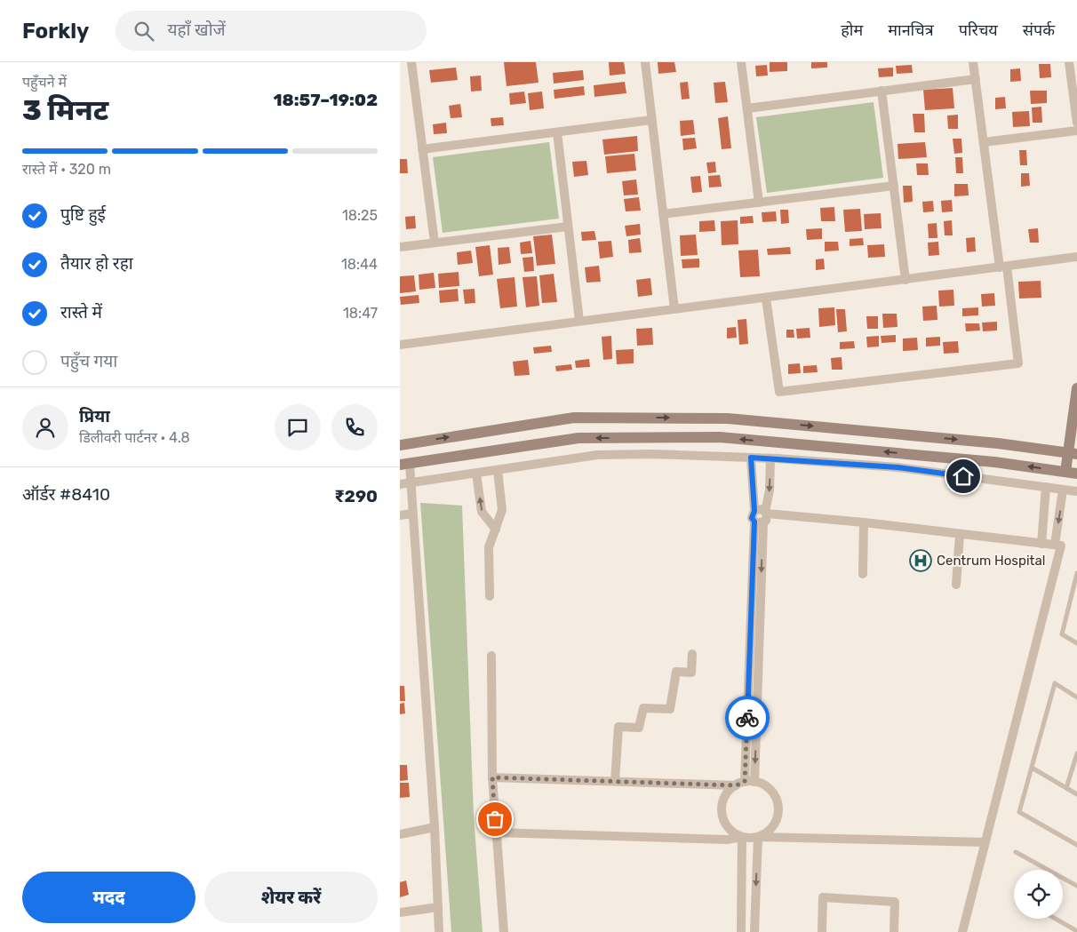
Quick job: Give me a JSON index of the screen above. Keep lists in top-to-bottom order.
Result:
{
  "places": {
    "hospital": ["Centrum Hospital"]
  },
  "page": {
    "header": "Forkly",
    "search": "यहाँ खोजें",
    "nav": [
      "होम",
      "मानचित्र",
      "परिचय",
      "संपर्क"
    ],
    "heading": ["3 मिनट", "पहुँचने में", "18:57–19:02"],
    "panel": [
      "प्रिया",
      "डिलीवरी पार्टनर · 4.8",
      "ऑर्डर #8410",
      "₹290"
    ],
    "bar": "रास्ते में · 320 m",
    "list": [
      ["पुष्टि हुई", "18:25"],
      ["तैयार हो रहा", "18:44"],
      ["रास्ते में", "18:47"],
      "पहुँच गया"
    ],
    "buttons": ["मदद", "शेयर करें"]
  }
}
